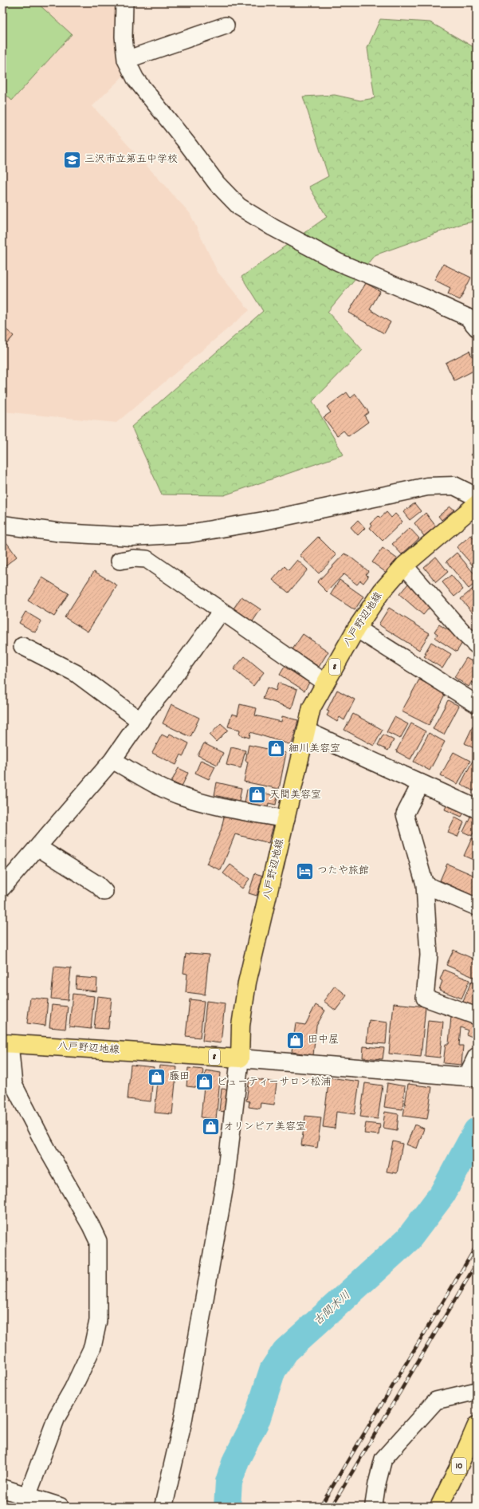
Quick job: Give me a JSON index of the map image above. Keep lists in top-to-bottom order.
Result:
{
  "streets": {
    "main road": ["八戸野辺地線", "8", "10"]
  },
  "water": ["古間木川"],
  "places": {
    "school or university": ["三沢市立第五中学校"],
    "shop": [
      "細川美容室",
      "天間美容室",
      "田中屋",
      "藤田",
      "ビューティーサロン松浦",
      "オリンピア美容室"
    ],
    "hotel": ["つたや旅館"]
  }
}
